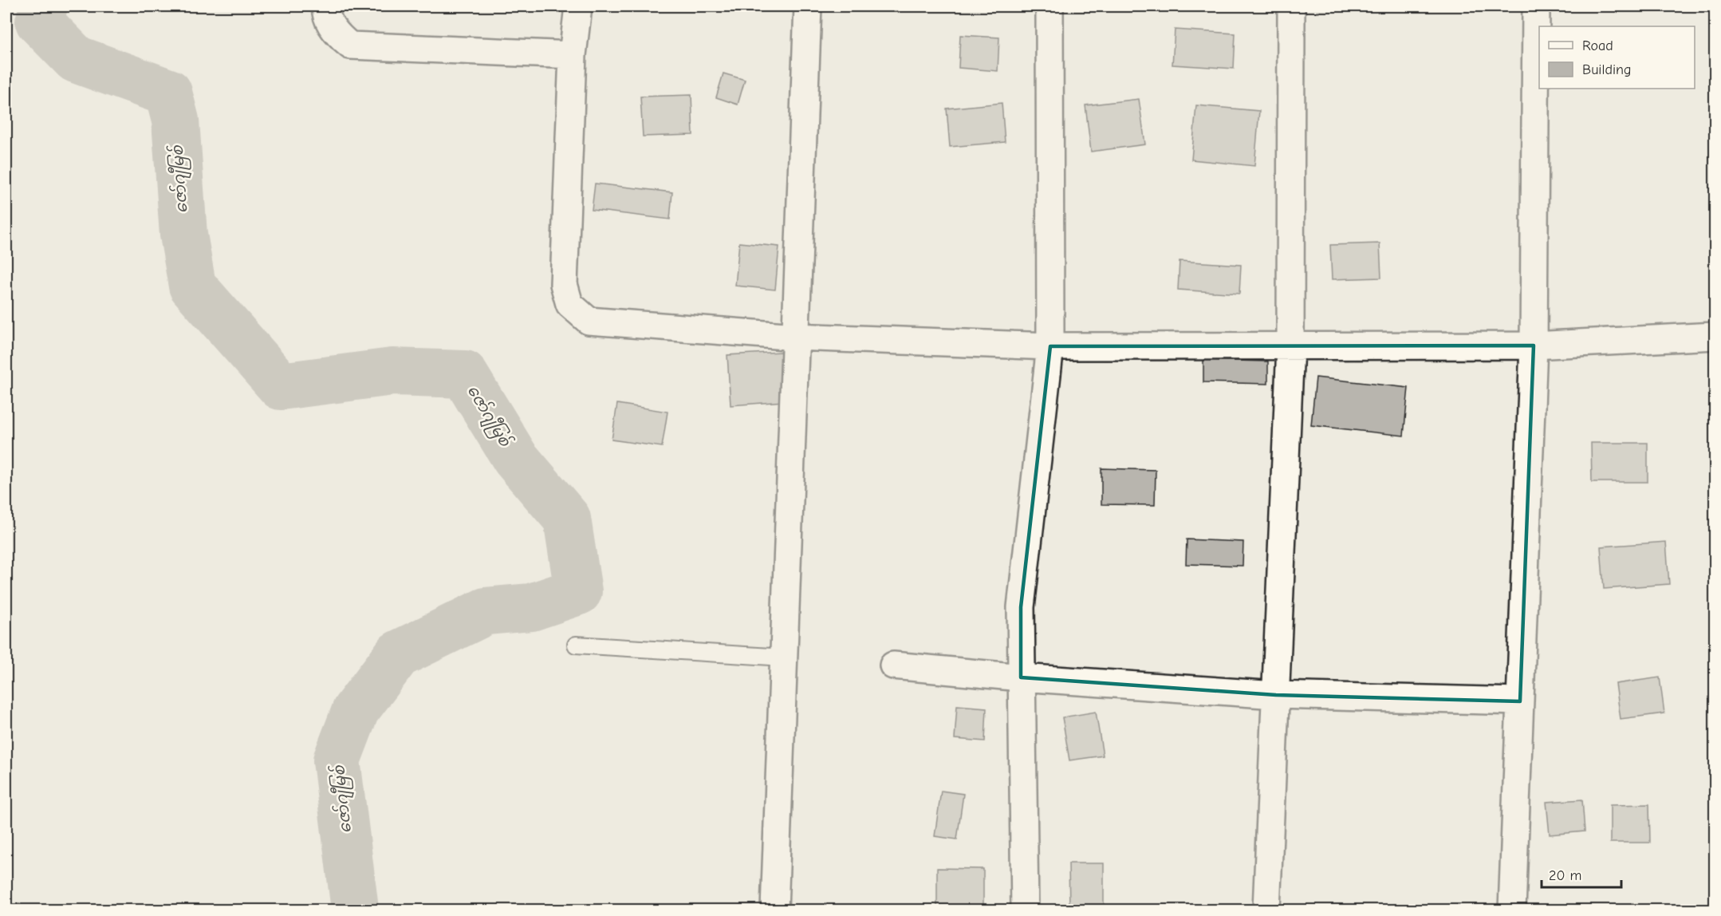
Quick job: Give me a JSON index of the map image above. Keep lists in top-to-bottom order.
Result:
{
  "water": ["ဇော်ဂျီမြစ်"],
  "legend": ["Road", "Building"],
  "scale_bar": "20 m"
}
